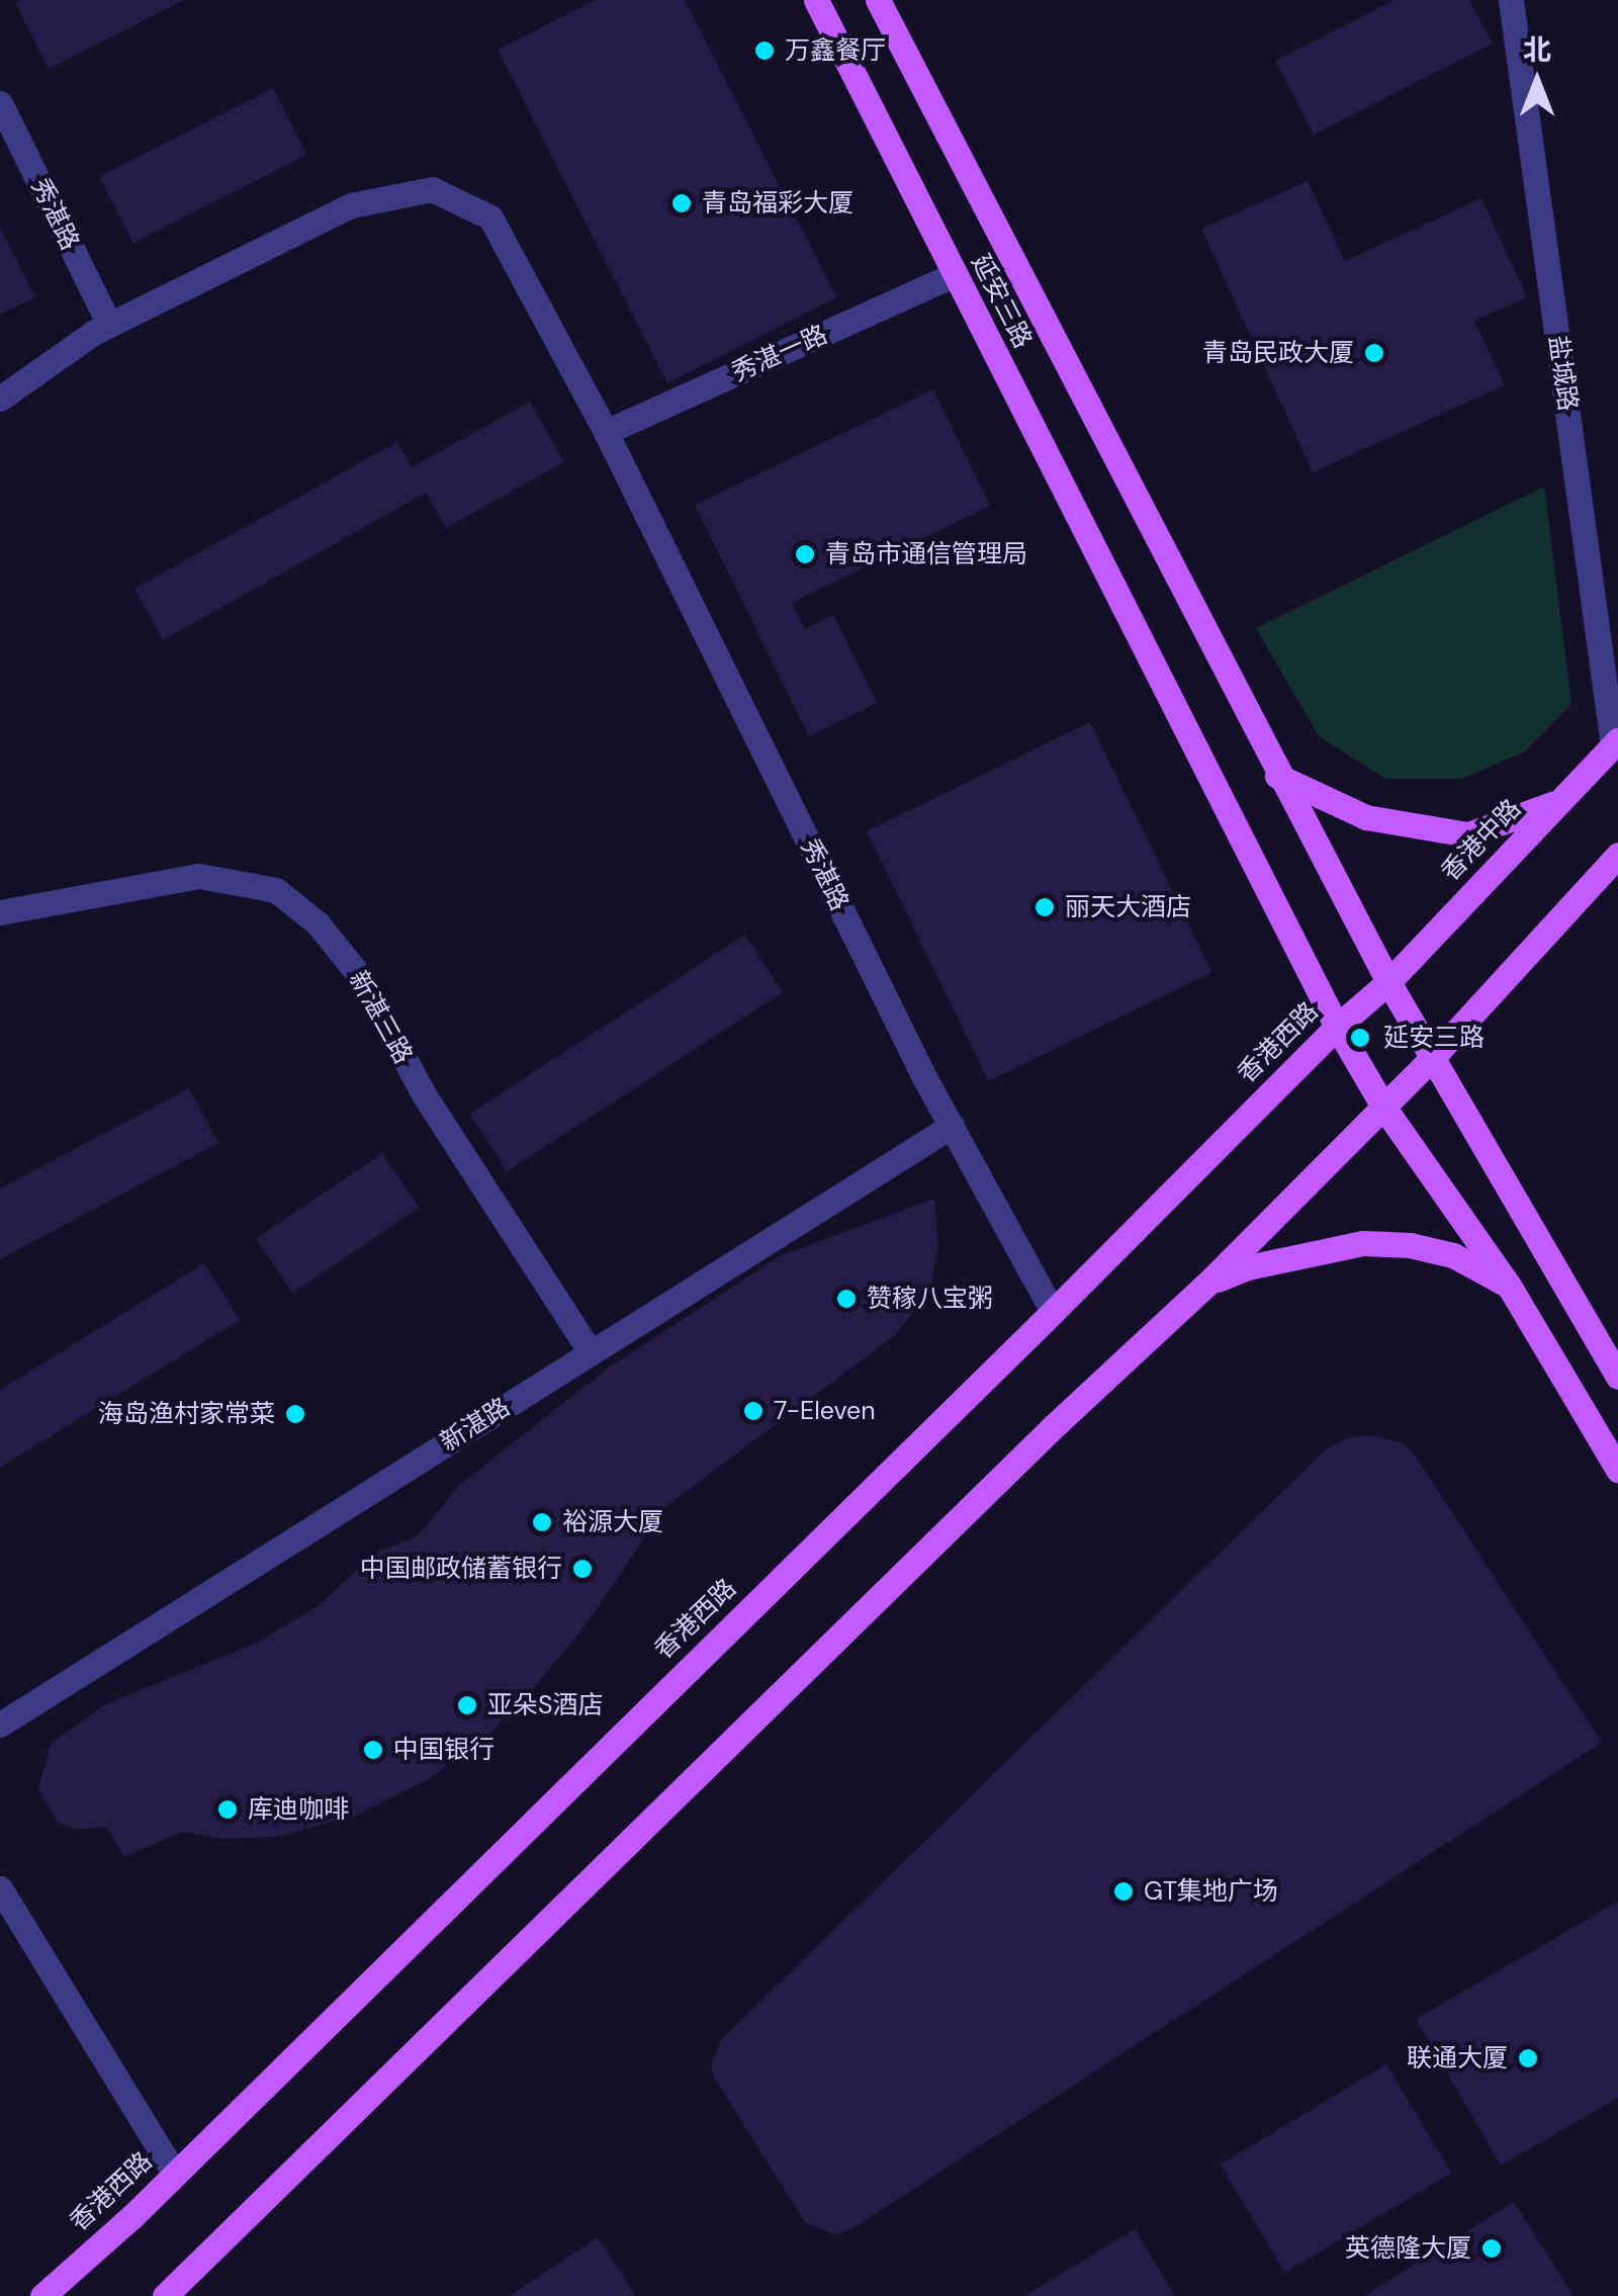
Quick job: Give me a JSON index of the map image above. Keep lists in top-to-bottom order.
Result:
{
  "streets": {
    "main road": ["延安三路", "香港中路", "香港西路"],
    "street": [
      "秀湛路",
      "秀湛一路",
      "盐城路",
      "新湛三路",
      "新湛路"
    ]
  },
  "crossings": [
    ["秀湛路", "秀湛一路"],
    ["秀湛路", "香港西路"],
    ["秀湛路", "新湛路"],
    ["延安三路", "秀湛一路"],
    ["延安三路", "香港中路"],
    ["延安三路", "香港西路"],
    ["盐城路", "香港中路"],
    ["香港中路", "香港西路"],
    ["新湛三路", "新湛路"]
  ],
  "places": [
    "万鑫餐厅",
    "青岛福彩大厦",
    "青岛民政大厦",
    "青岛市通信管理局",
    "丽天大酒店",
    "延安三路",
    "赞稼八宝粥",
    "7-Eleven",
    "海岛渔村家常菜",
    "裕源大厦",
    "中国邮政储蓄银行",
    "亚朵S酒店",
    "中国银行",
    "库迪咖啡",
    "GT集地广场",
    "联通大厦",
    "英德隆大厦"
  ],
  "north": "top"
}
